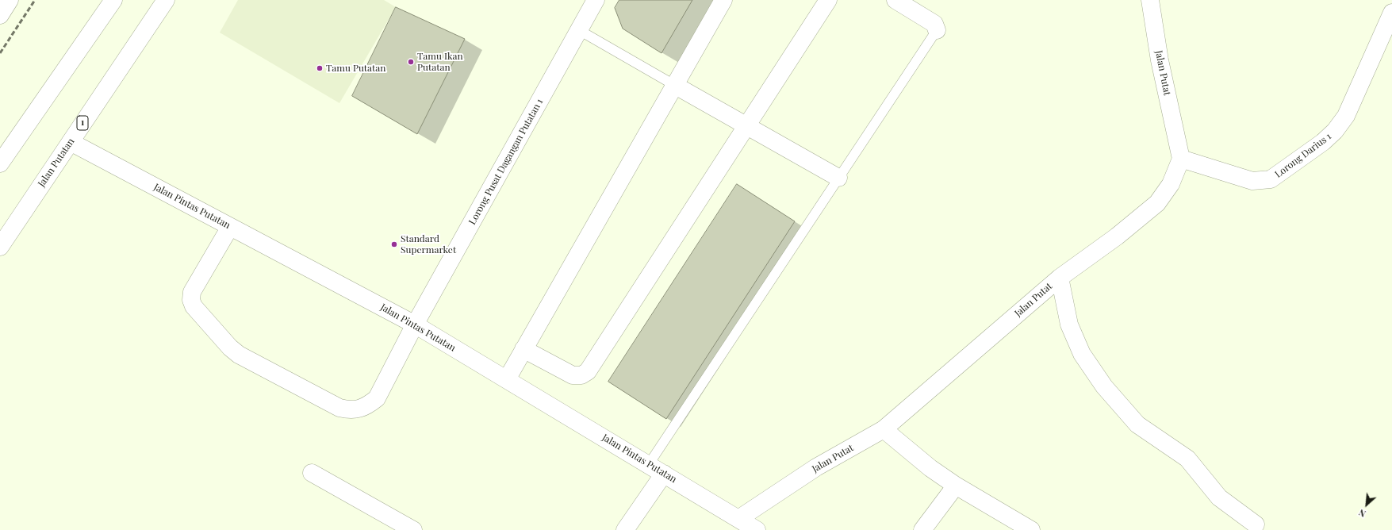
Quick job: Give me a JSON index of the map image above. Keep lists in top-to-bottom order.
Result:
{
  "streets": {
    "main road": [
      "Jalan Putat",
      "1",
      "Lorong Darius 1",
      "Lorong Pusat Dagangan Putatan 1",
      "Jalan Putatan",
      "Jalan Pintas Putatan"
    ]
  },
  "crossings": [
    ["Jalan Putat", "Lorong Darius 1"],
    ["Jalan Putat", "Jalan Pintas Putatan"],
    ["Lorong Pusat Dagangan Putatan 1", "Jalan Pintas Putatan"],
    ["Jalan Putatan", "Jalan Pintas Putatan"]
  ],
  "places": ["Tamu Ikan Putatan", "Tamu Putatan", "Standard Supermarket"],
  "north": "bottom left"
}
